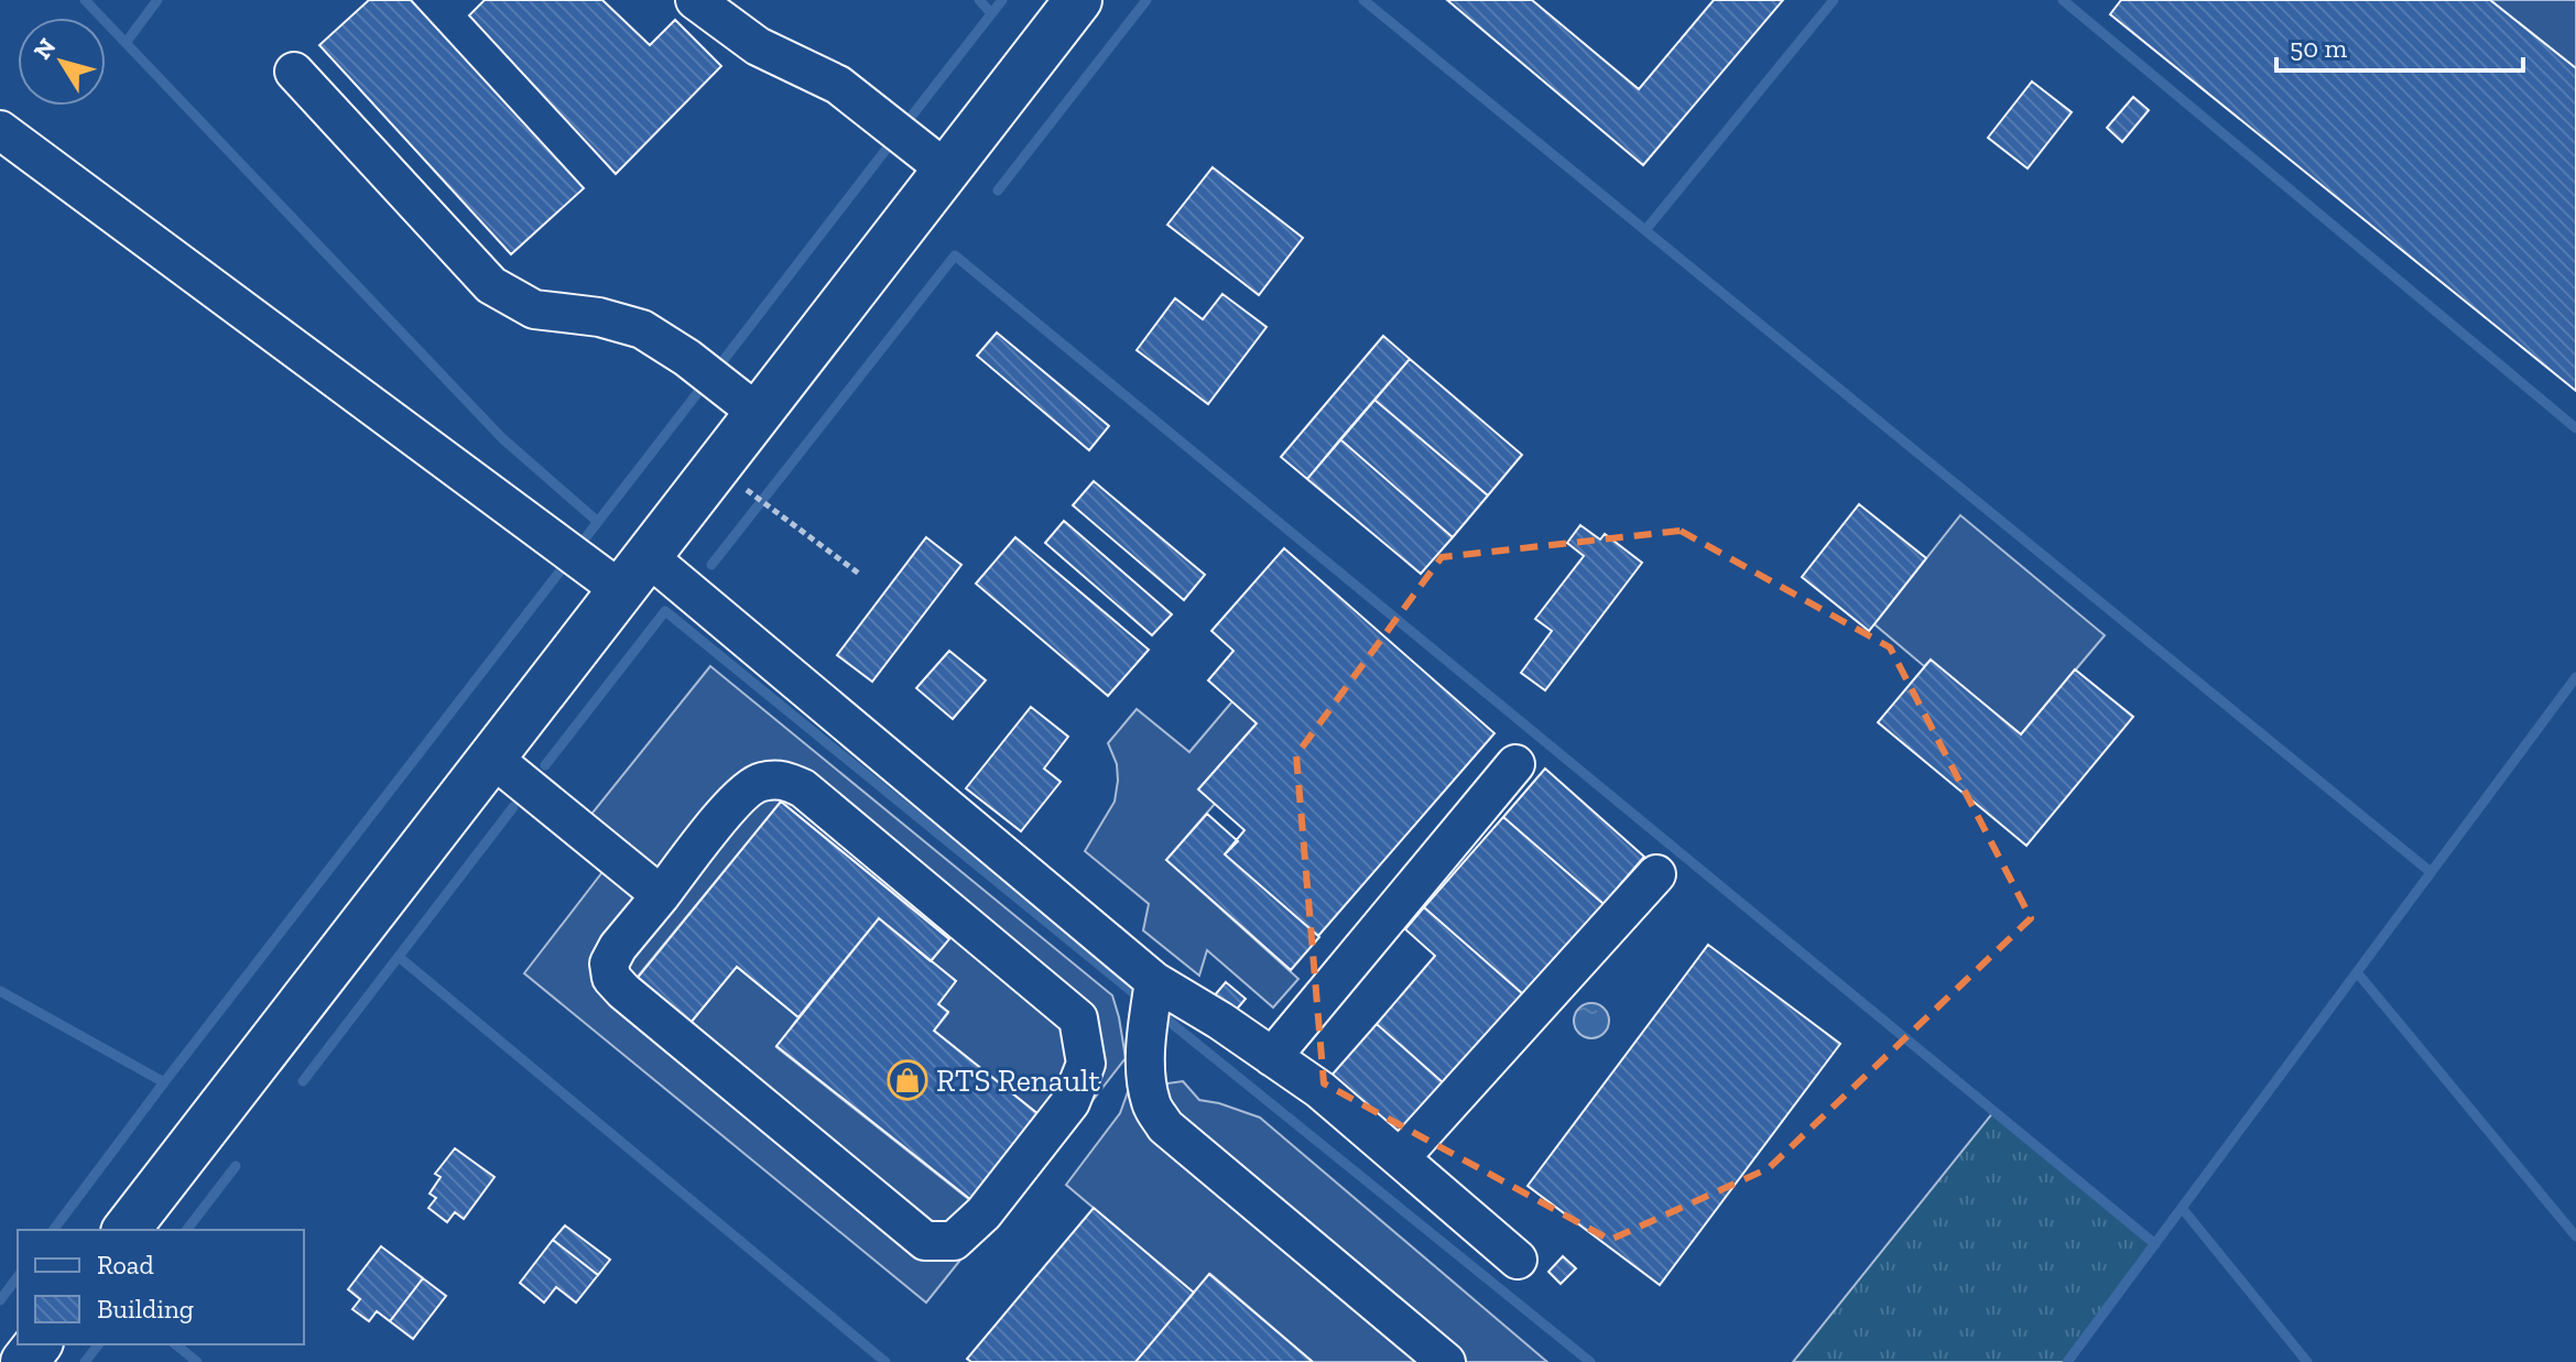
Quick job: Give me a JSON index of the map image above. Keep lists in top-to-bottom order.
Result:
{
  "places": {
    "shop": ["RTS Renault"]
  },
  "legend": ["Road", "Building"],
  "scale_bar": "50 m",
  "north": "top left"
}
